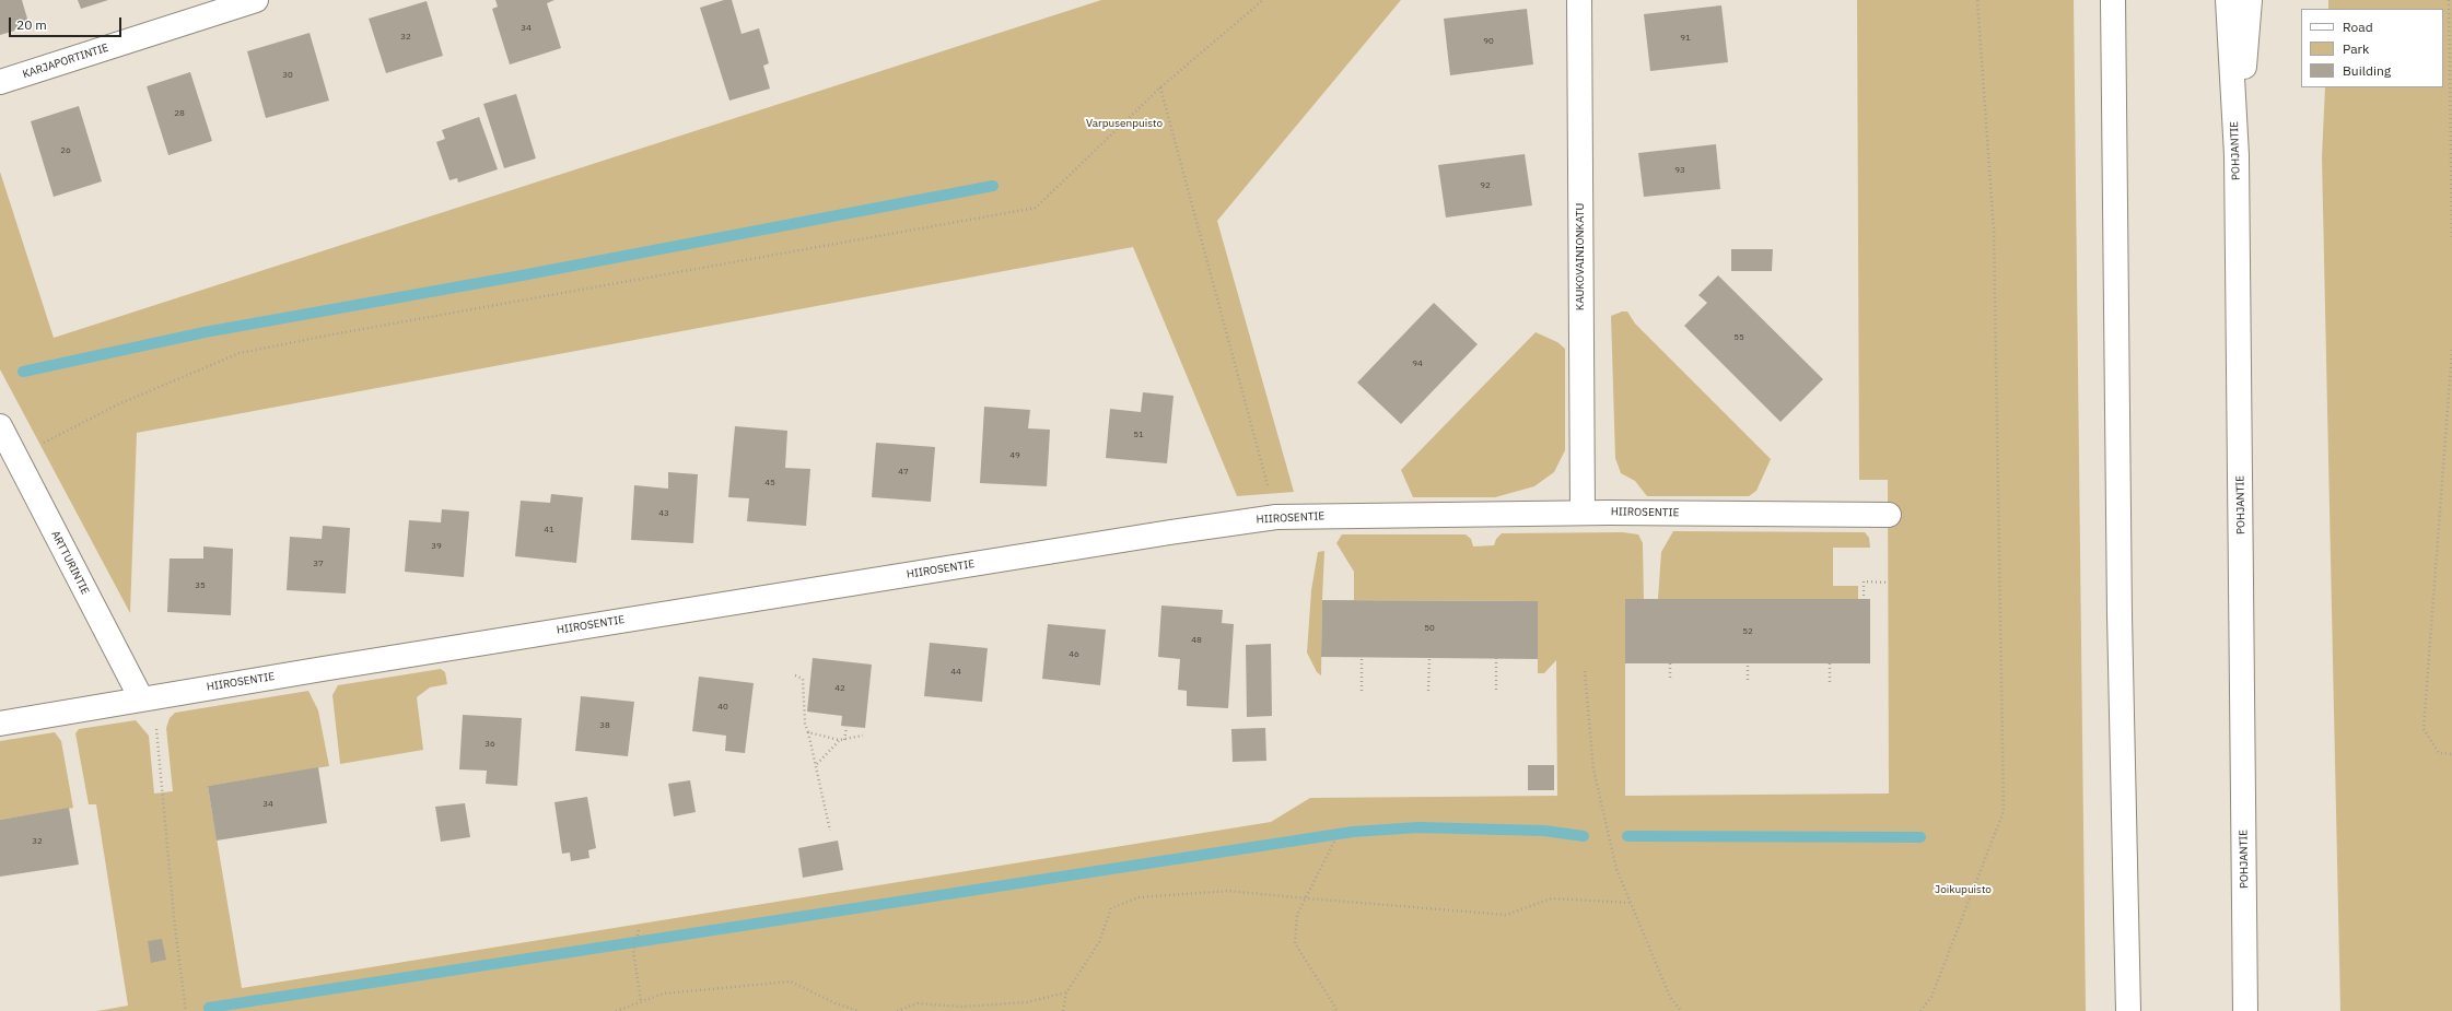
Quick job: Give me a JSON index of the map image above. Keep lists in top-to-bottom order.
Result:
{
  "streets": {
    "main road": [
      "KARJAPORTINTIE",
      "POHJANTIE",
      "KAUKOVAINIONKATU",
      "HIIROSENTIE",
      "ARTTURINTIE"
    ]
  },
  "crossings": [
    ["KAUKOVAINIONKATU", "HIIROSENTIE"],
    ["HIIROSENTIE", "ARTTURINTIE"]
  ],
  "parks": ["Varpusenpuisto", "Joikupuisto"],
  "house_numbers": [
    "34",
    "32",
    "91",
    "90",
    "30",
    "28",
    "26",
    "93",
    "92",
    "55",
    "94",
    "51",
    "49",
    "47",
    "45",
    "43",
    "41",
    "39",
    "37",
    "35",
    "50",
    "52",
    "48",
    "46",
    "44",
    "42",
    "40",
    "38",
    "36",
    "34",
    "32"
  ],
  "legend": ["Road", "Park", "Building"],
  "scale_bar": "20 m"
}
